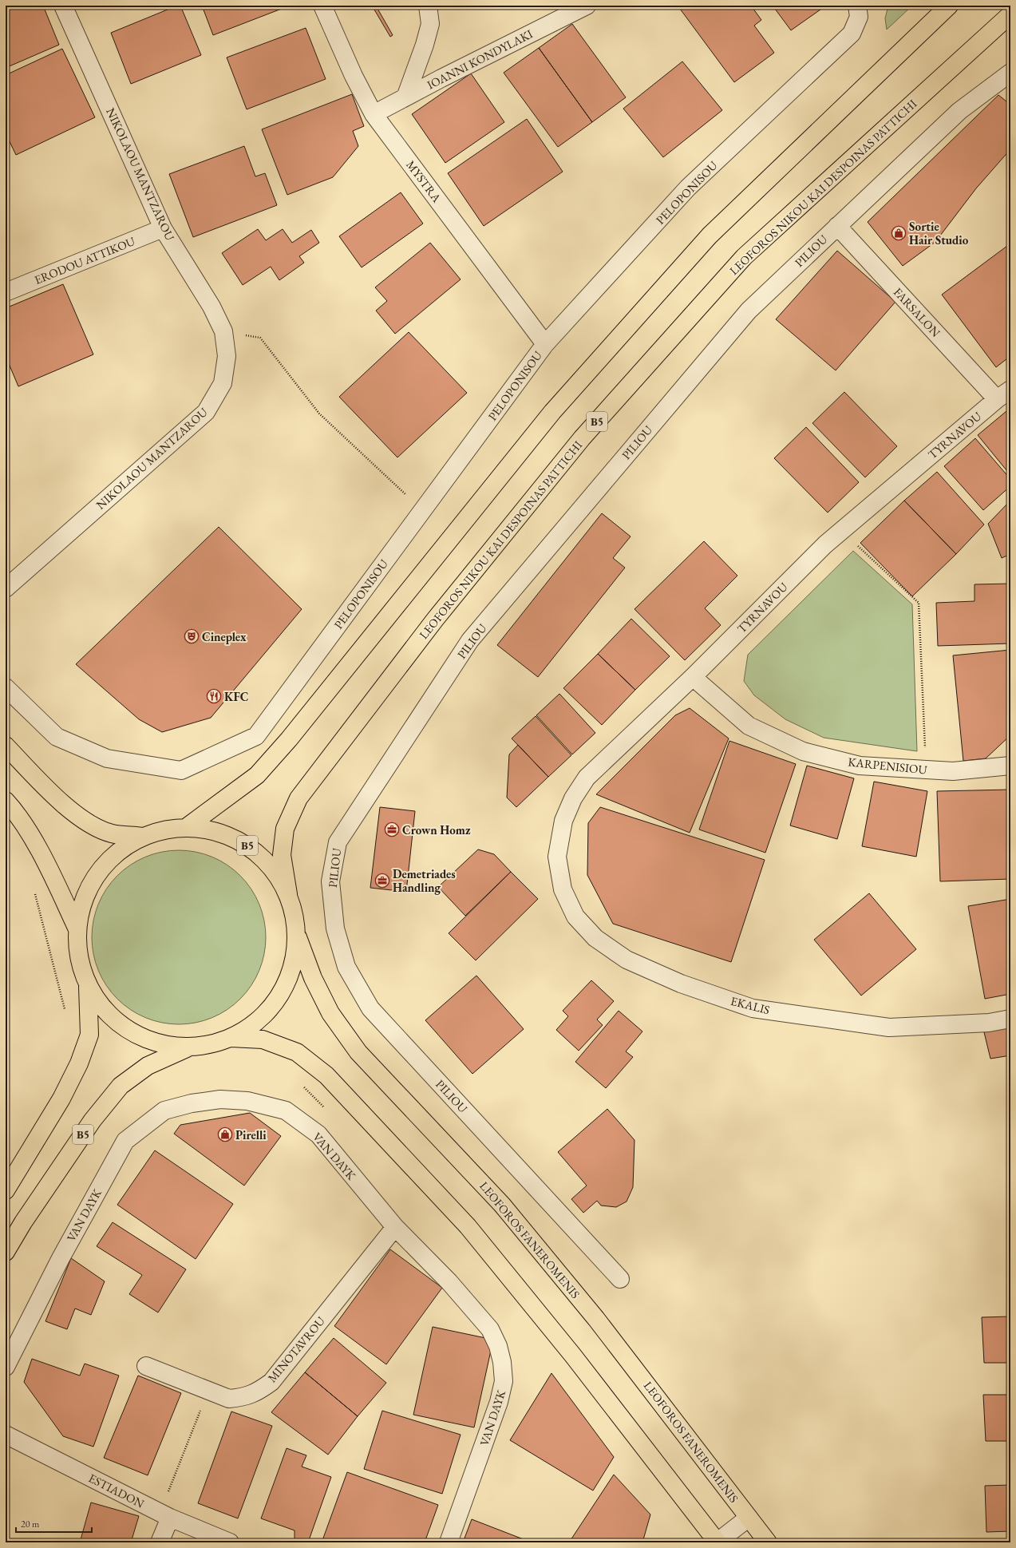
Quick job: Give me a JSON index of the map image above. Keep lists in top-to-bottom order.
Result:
{
  "streets": {
    "main road": ["LEOFOROS NIKOU KAI DESPOINAS PATTICHI", "B5", "LEOFOROS FANEROMENIS"],
    "street": [
      "IOANNI KONDYLAKI",
      "NIKOLAOU MANTZAROU",
      "MYSTRA",
      "PELOPONISOU",
      "PILIOU",
      "ERODOU ATTIKOU",
      "FARSALON",
      "TYRNAVOU",
      "KARPENISIOU",
      "EKALIS",
      "VAN DAYK",
      "MINOTAVROU",
      "ESTIADON"
    ]
  },
  "crossings": [
    ["IOANNI KONDYLAKI", "MYSTRA"],
    ["NIKOLAOU MANTZAROU", "ERODOU ATTIKOU"],
    ["MYSTRA", "PELOPONISOU"],
    ["LEOFOROS NIKOU KAI DESPOINAS PATTICHI", "B5"],
    ["PILIOU", "FARSALON"],
    ["FARSALON", "TYRNAVOU"],
    ["B5", "LEOFOROS FANEROMENIS"],
    ["TYRNAVOU", "KARPENISIOU"],
    ["TYRNAVOU", "EKALIS"],
    ["VAN DAYK", "MINOTAVROU"]
  ],
  "places": {
    "shop": ["Sortie Hair Studio", "Pirelli"],
    "theatre": ["Cineplex"],
    "restaurant": ["KFC"],
    "office": ["Crown Homz", "Demetriades Handling"]
  },
  "scale_bar": "20 m"
}
